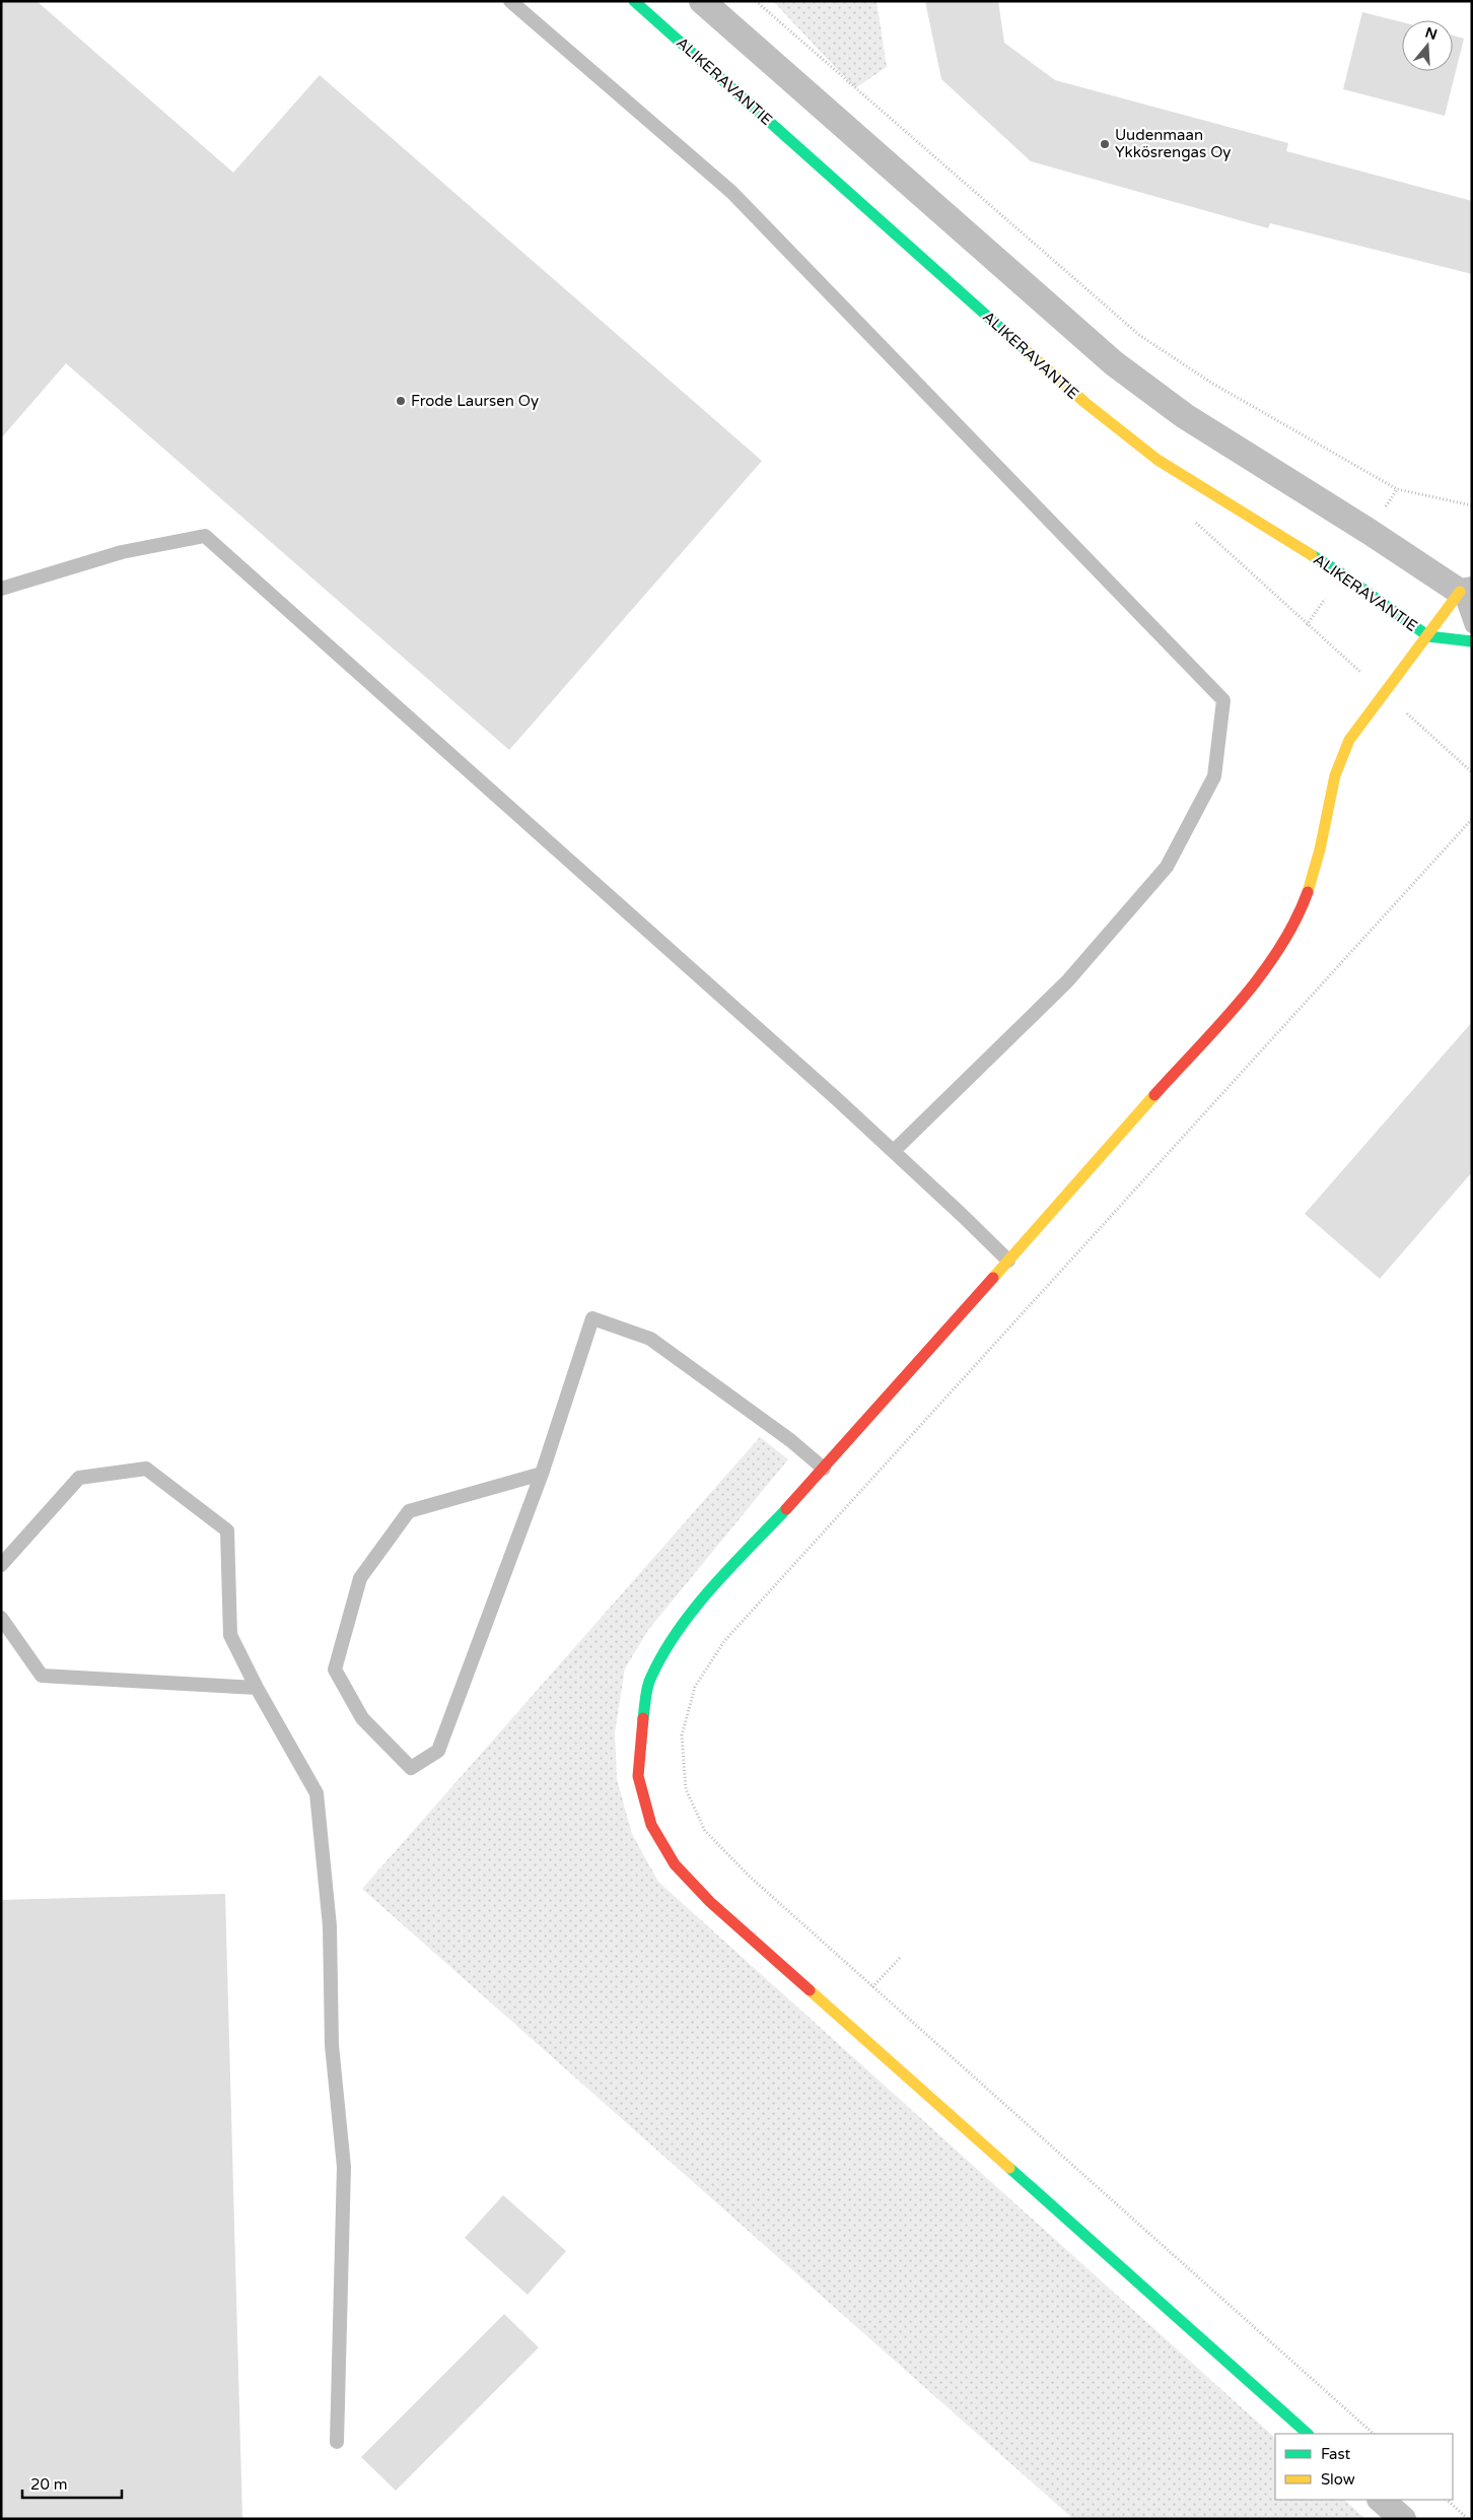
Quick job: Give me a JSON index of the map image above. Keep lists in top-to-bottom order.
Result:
{
  "streets": {
    "street": ["ALIKERAVANTIE"]
  },
  "places": ["Uudenmaan Ykkösrengas Oy", "Frode Laursen Oy"],
  "legend": ["Fast", "Slow"],
  "scale_bar": "20 m",
  "north": "top"
}
